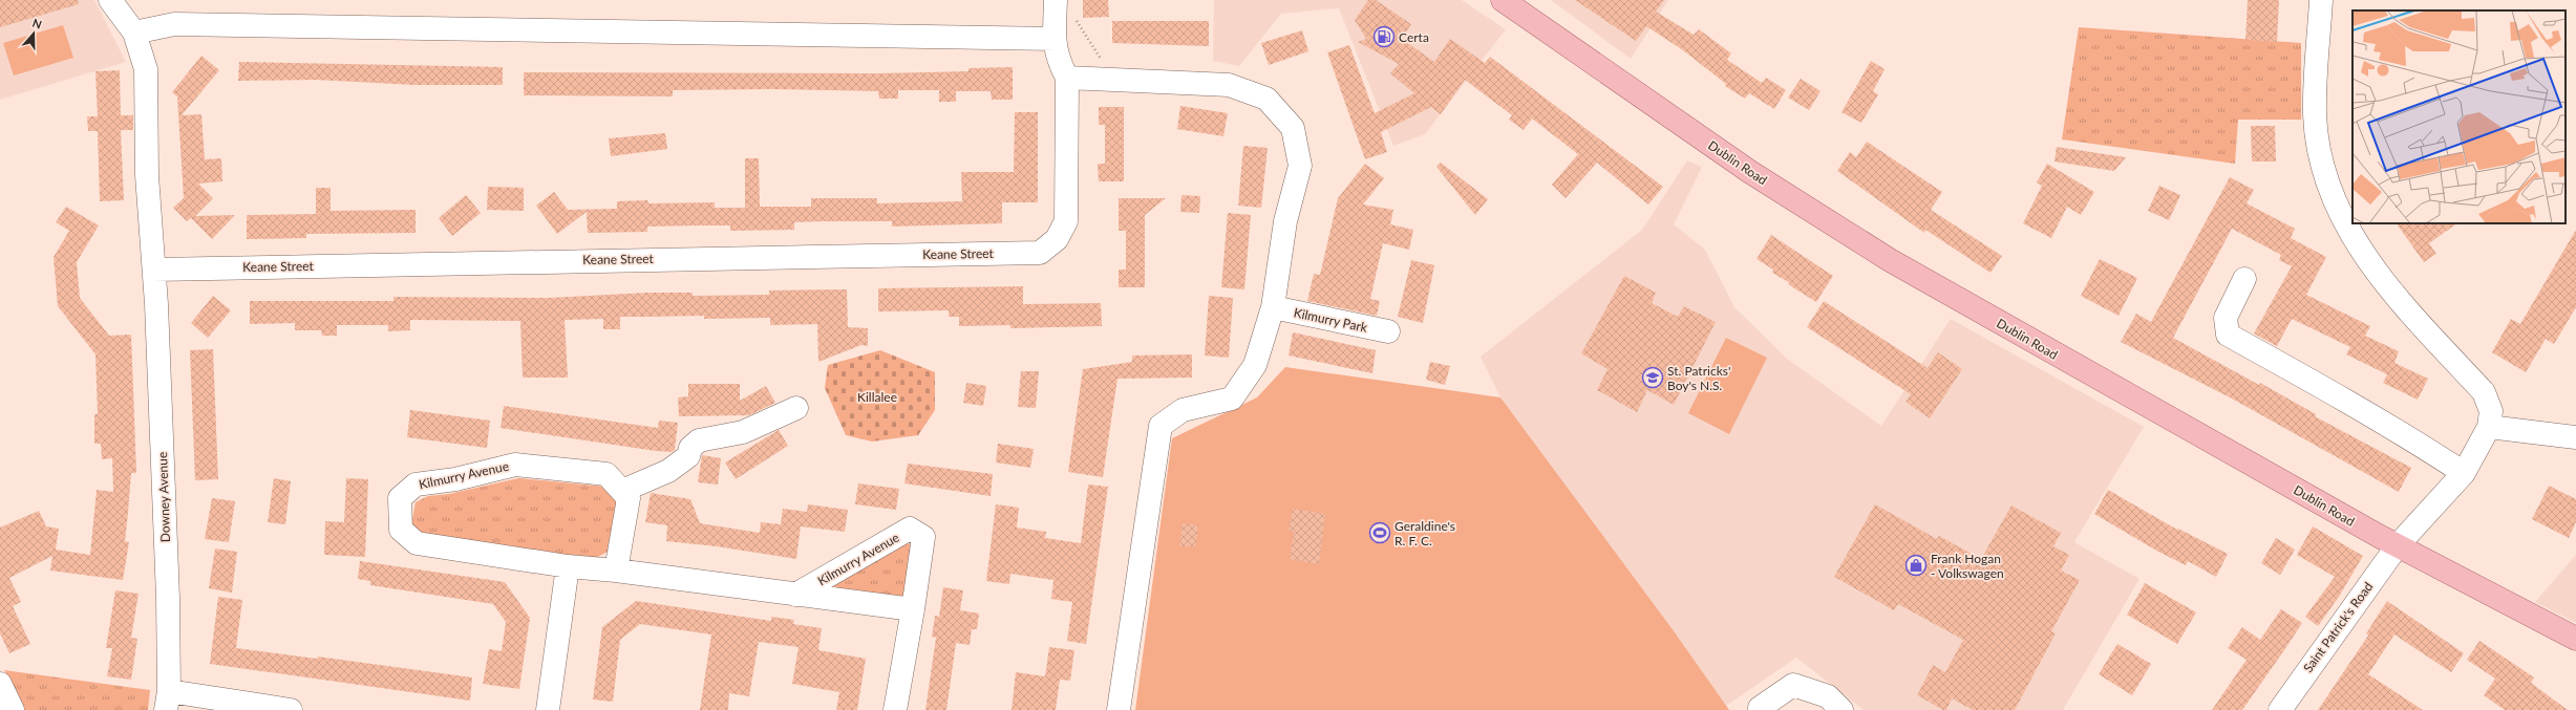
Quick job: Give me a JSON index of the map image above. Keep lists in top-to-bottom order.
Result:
{
  "streets": {
    "main road": ["Dublin Road"],
    "street": [
      "Keane Street",
      "Kilmurry Park",
      "Kilmurry Avenue",
      "Downey Avenue",
      "Saint Patrick's Road"
    ]
  },
  "crossings": [
    ["Dublin Road", "Saint Patrick's Road"],
    ["Keane Street", "Downey Avenue"]
  ],
  "parks": ["Killalee"],
  "places": {
    "fuel station": ["Certa"],
    "school or university": ["St. Patricks' Boy's N.S."],
    "sports": ["Geraldine's R. F. C."],
    "shop": ["Frank Hogan - Volkswagen"]
  },
  "north": "top"
}
